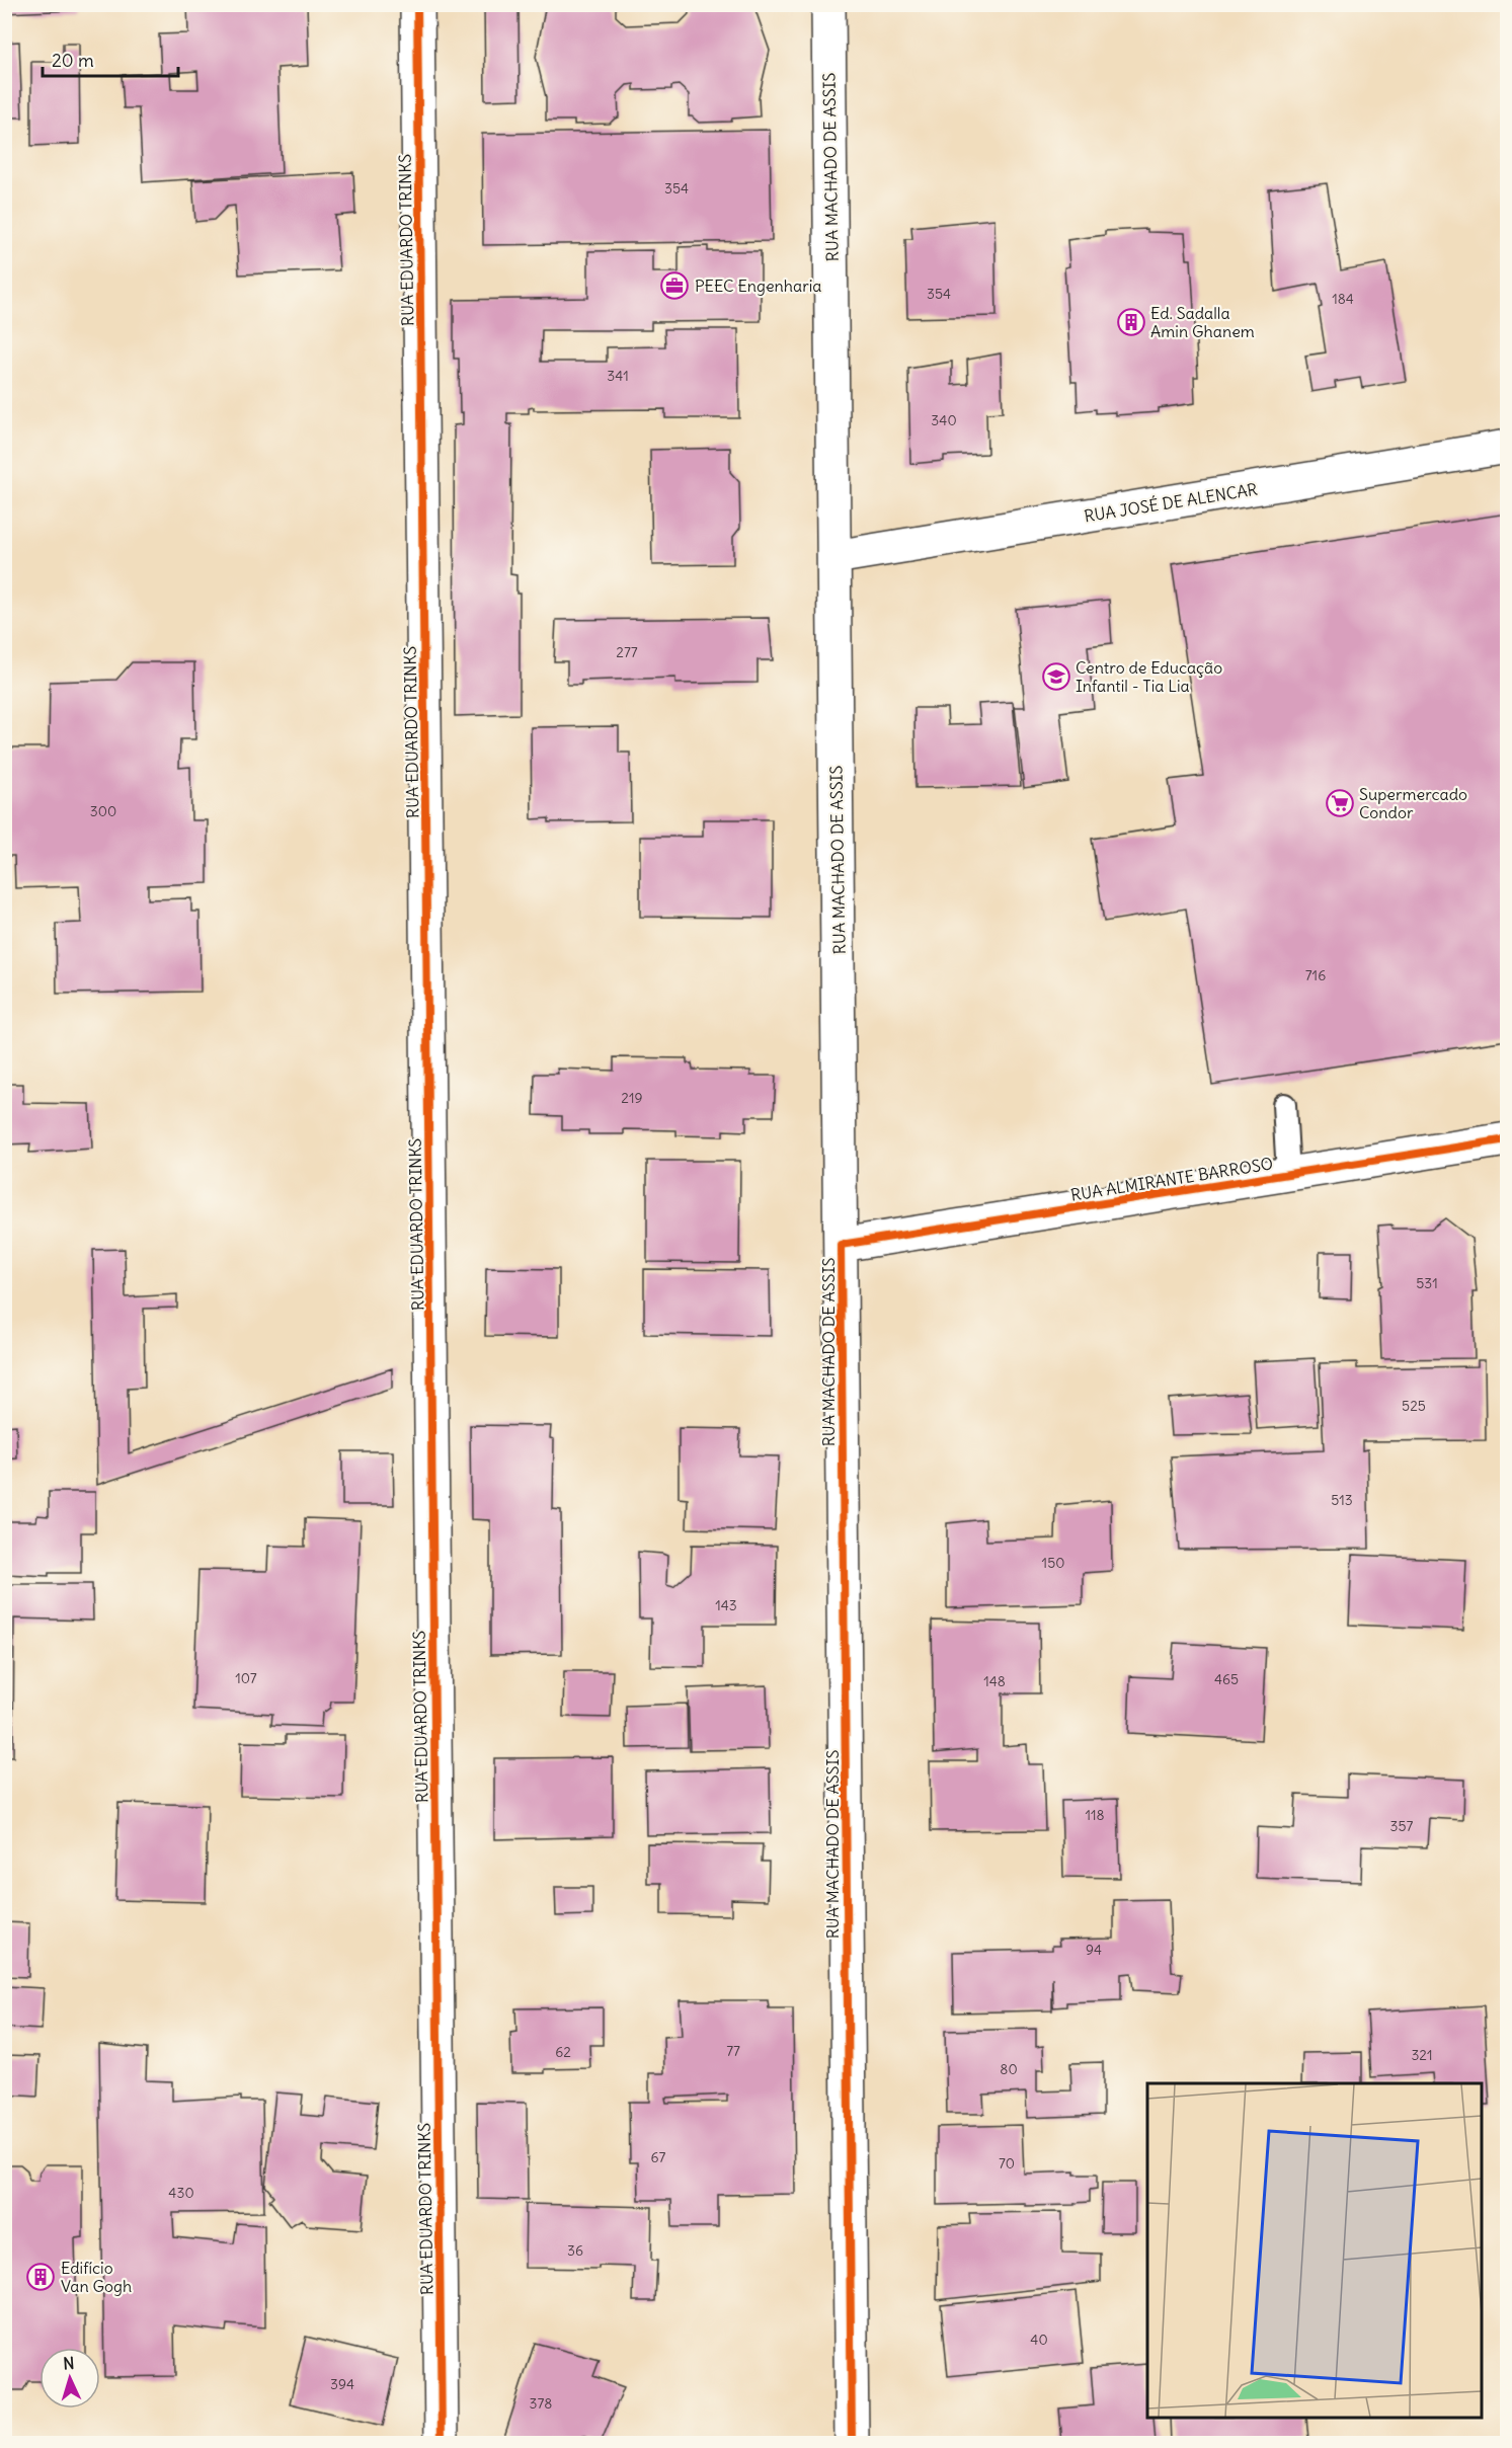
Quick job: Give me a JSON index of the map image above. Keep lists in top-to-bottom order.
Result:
{
  "streets": {
    "street": [
      "RUA MACHADO DE ASSIS",
      "RUA EDUARDO TRINKS",
      "RUA JOSÉ DE ALENCAR",
      "RUA ALMIRANTE BARROSO"
    ]
  },
  "crossings": [
    ["RUA MACHADO DE ASSIS", "RUA JOSÉ DE ALENCAR"],
    ["RUA MACHADO DE ASSIS", "RUA ALMIRANTE BARROSO"]
  ],
  "places": {
    "office": ["PEEC Engenharia"],
    "building": ["Ed. Sadalla Amin Ghanem", "Edifício Van Gogh"],
    "school or university": ["Centro de Educação Infantil - Tia Lia"],
    "supermarket": ["Supermercado Condor"]
  },
  "house_numbers": [
    "354",
    "354",
    "184",
    "341",
    "340",
    "277",
    "300",
    "716",
    "219",
    "531",
    "525",
    "513",
    "150",
    "143",
    "107",
    "465",
    "148",
    "118",
    "357",
    "94",
    "77",
    "62",
    "321",
    "80",
    "67",
    "70",
    "430",
    "36",
    "40",
    "394",
    "378"
  ],
  "scale_bar": "20 m",
  "north": "top"
}
